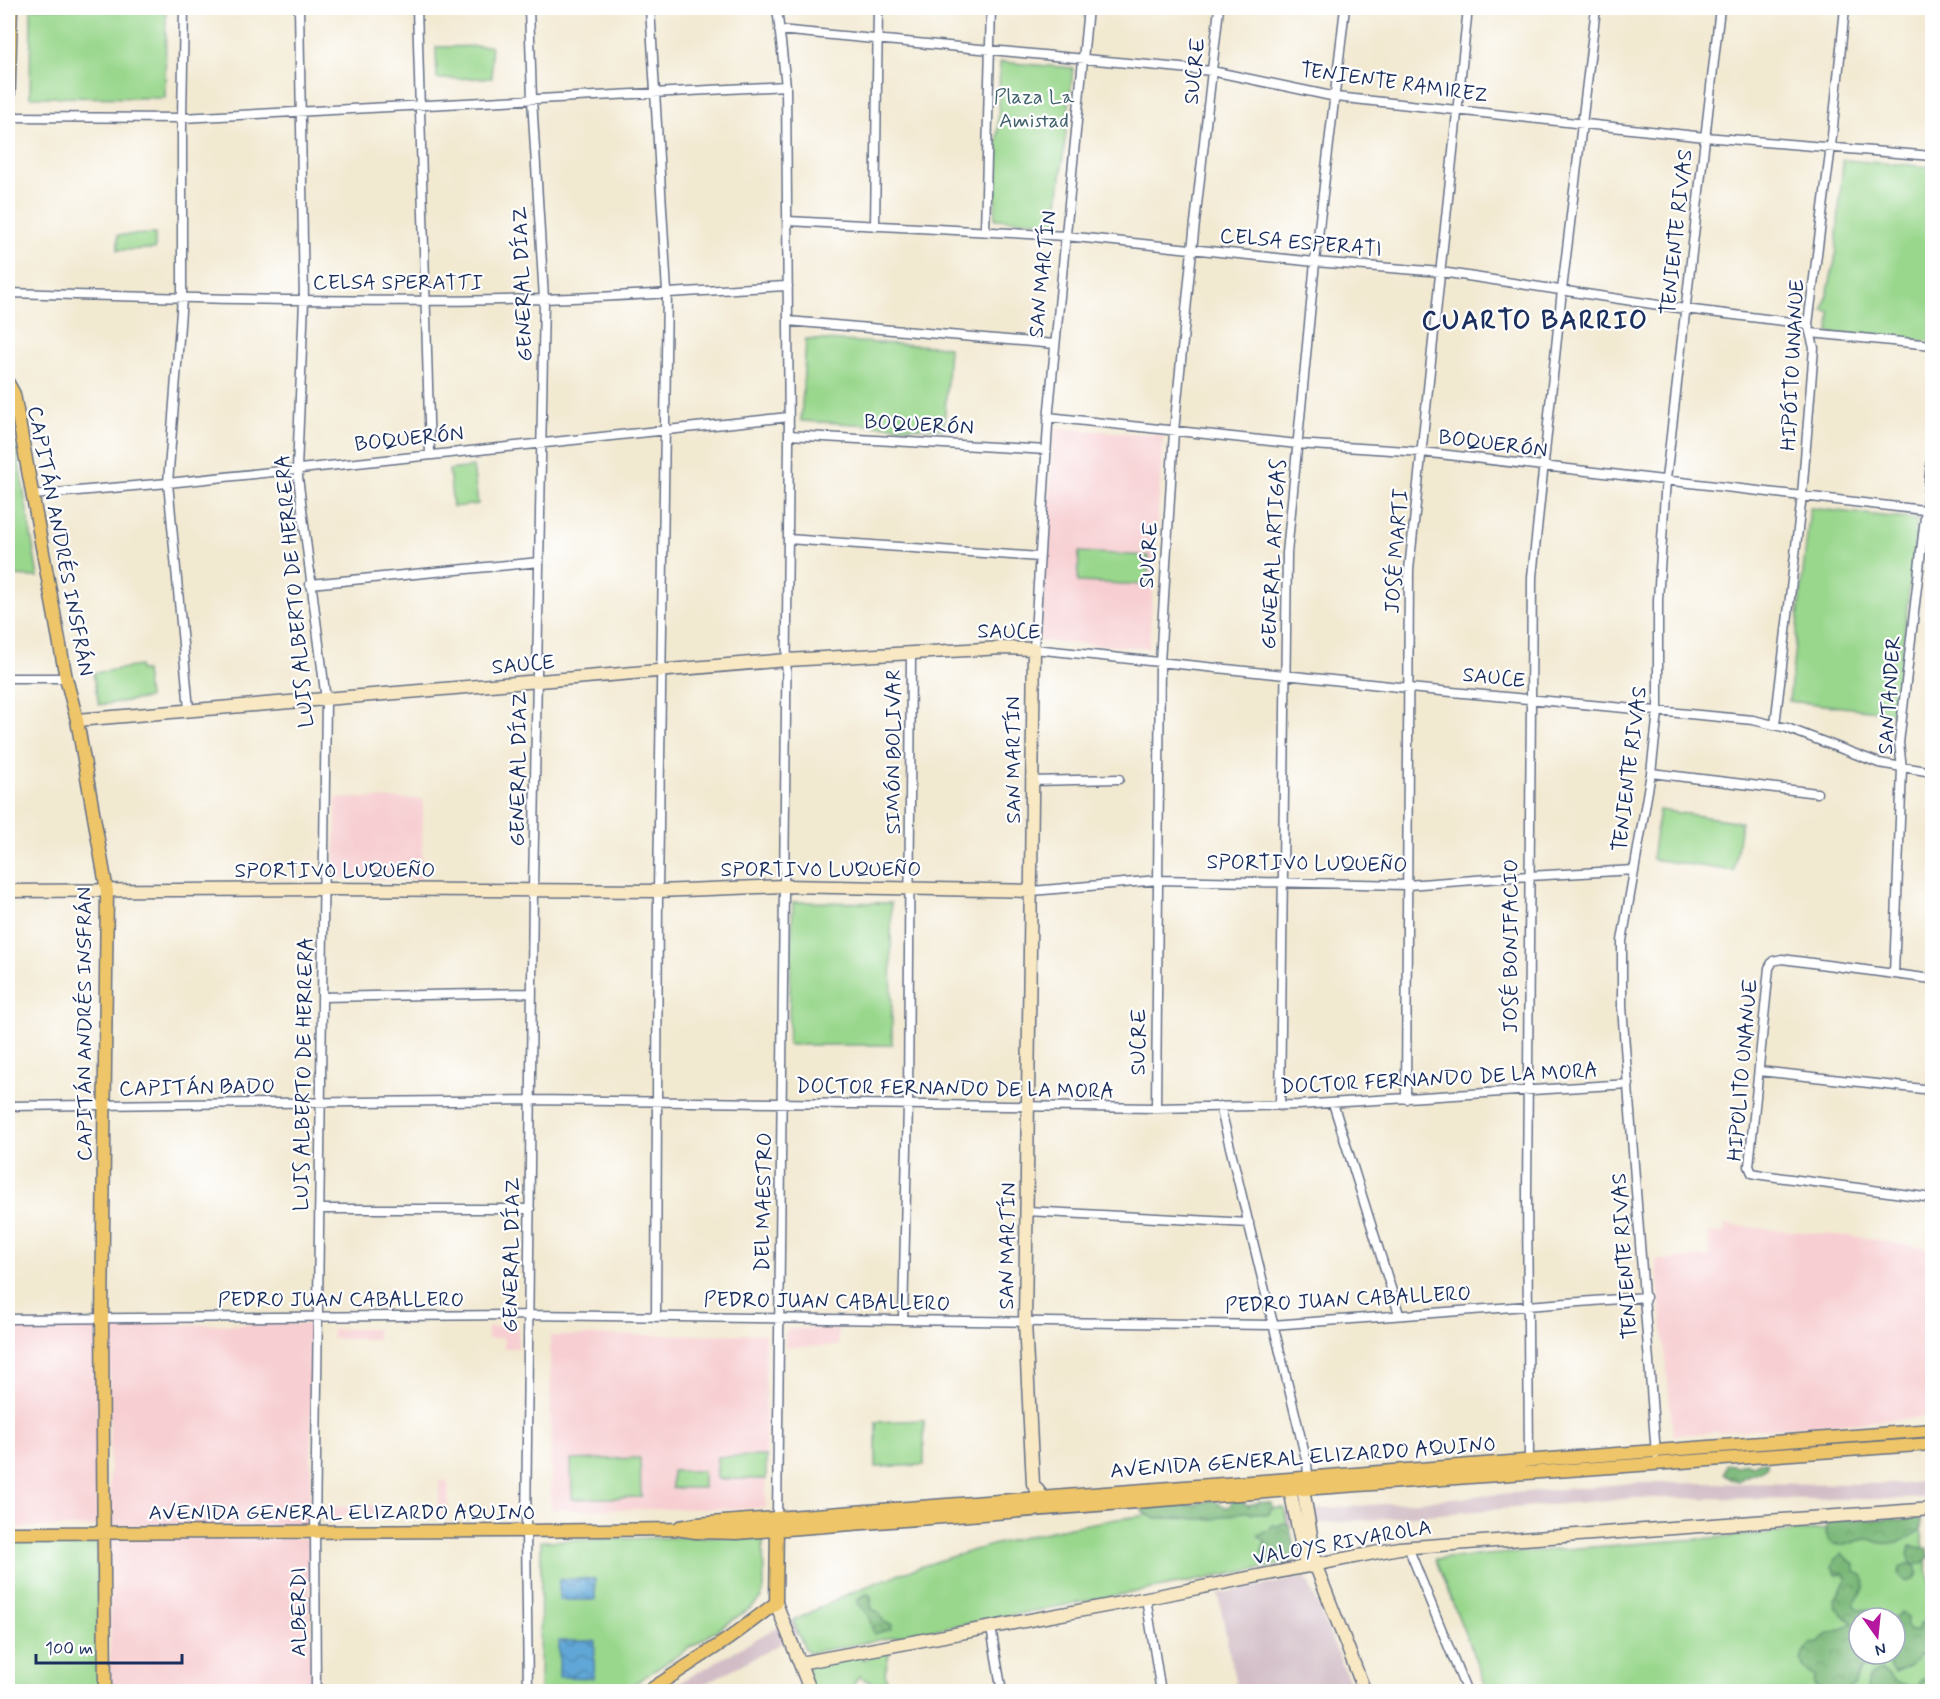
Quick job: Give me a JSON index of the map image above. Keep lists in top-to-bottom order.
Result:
{
  "streets": {
    "main road": ["CAPITÁN ANDRÉS INSFRÁN", "AVENIDA GENERAL ELIZARDO AQUINO"],
    "street": [
      "SUCRE",
      "TENIENTE RAMIREZ",
      "TENIENTE RIVAS",
      "CELSA ESPERATI",
      "SAN MARTÍN",
      "CELSA SPERATTI",
      "GENERAL DÍAZ",
      "HIPÓITO UNANUE",
      "BOQUERÓN",
      "JOSÉ MARTI",
      "GENERAL ARTIGAS",
      "LUIS ALBERTO DE HERRERA",
      "SAUCE",
      "SANTANDER",
      "SIMÓN BOLIVAR",
      "SPORTIVO LUQUEÑO",
      "JOSÉ BONIFACIO",
      "HIPOLITO UNANUE",
      "DOCTOR FERNANDO DE LA MORA",
      "CAPITÁN BADO",
      "DEL MAESTRO",
      "PEDRO JUAN CABALLERO",
      "VALOYS RIVAROLA",
      "ALBERDI"
    ]
  },
  "crossings": [
    ["SUCRE", "TENIENTE RAMIREZ"],
    ["SUCRE", "CELSA ESPERATI"],
    ["SUCRE", "BOQUERÓN"],
    ["SUCRE", "SAUCE"],
    ["SUCRE", "SPORTIVO LUQUEÑO"],
    ["SUCRE", "DOCTOR FERNANDO DE LA MORA"],
    ["TENIENTE RAMIREZ", "TENIENTE RIVAS"],
    ["TENIENTE RAMIREZ", "SAN MARTÍN"],
    ["TENIENTE RAMIREZ", "HIPÓITO UNANUE"],
    ["TENIENTE RAMIREZ", "JOSÉ MARTI"],
    ["TENIENTE RAMIREZ", "GENERAL ARTIGAS"],
    ["TENIENTE RAMIREZ", "JOSÉ BONIFACIO"],
    ["TENIENTE RAMIREZ", "DEL MAESTRO"],
    ["TENIENTE RIVAS", "CELSA ESPERATI"],
    ["TENIENTE RIVAS", "BOQUERÓN"],
    ["TENIENTE RIVAS", "SAUCE"],
    ["TENIENTE RIVAS", "SPORTIVO LUQUEÑO"],
    ["TENIENTE RIVAS", "DOCTOR FERNANDO DE LA MORA"],
    ["TENIENTE RIVAS", "PEDRO JUAN CABALLERO"],
    ["TENIENTE RIVAS", "AVENIDA GENERAL ELIZARDO AQUINO"],
    ["CELSA ESPERATI", "SAN MARTÍN"],
    ["CELSA ESPERATI", "HIPÓITO UNANUE"],
    ["CELSA ESPERATI", "JOSÉ MARTI"],
    ["CELSA ESPERATI", "GENERAL ARTIGAS"],
    ["CELSA ESPERATI", "JOSÉ BONIFACIO"],
    ["CELSA ESPERATI", "DEL MAESTRO"],
    ["SAN MARTÍN", "BOQUERÓN"],
    ["SAN MARTÍN", "SAUCE"],
    ["SAN MARTÍN", "SPORTIVO LUQUEÑO"],
    ["SAN MARTÍN", "DOCTOR FERNANDO DE LA MORA"],
    ["SAN MARTÍN", "PEDRO JUAN CABALLERO"],
    ["SAN MARTÍN", "AVENIDA GENERAL ELIZARDO AQUINO"],
    ["CELSA SPERATTI", "GENERAL DÍAZ"],
    ["CELSA SPERATTI", "LUIS ALBERTO DE HERRERA"],
    ["CELSA SPERATTI", "DEL MAESTRO"],
    ["GENERAL DÍAZ", "BOQUERÓN"],
    ["GENERAL DÍAZ", "SAUCE"],
    ["GENERAL DÍAZ", "SPORTIVO LUQUEÑO"],
    ["GENERAL DÍAZ", "DOCTOR FERNANDO DE LA MORA"],
    ["GENERAL DÍAZ", "CAPITÁN BADO"],
    ["GENERAL DÍAZ", "PEDRO JUAN CABALLERO"],
    ["GENERAL DÍAZ", "AVENIDA GENERAL ELIZARDO AQUINO"],
    ["HIPÓITO UNANUE", "BOQUERÓN"],
    ["HIPÓITO UNANUE", "SAUCE"],
    ["BOQUERÓN", "CAPITÁN ANDRÉS INSFRÁN"],
    ["BOQUERÓN", "JOSÉ MARTI"],
    ["BOQUERÓN", "GENERAL ARTIGAS"],
    ["BOQUERÓN", "LUIS ALBERTO DE HERRERA"],
    ["BOQUERÓN", "SANTANDER"],
    ["BOQUERÓN", "JOSÉ BONIFACIO"],
    ["BOQUERÓN", "DEL MAESTRO"],
    ["CAPITÁN ANDRÉS INSFRÁN", "SAUCE"],
    ["CAPITÁN ANDRÉS INSFRÁN", "SPORTIVO LUQUEÑO"],
    ["CAPITÁN ANDRÉS INSFRÁN", "CAPITÁN BADO"],
    ["CAPITÁN ANDRÉS INSFRÁN", "PEDRO JUAN CABALLERO"],
    ["CAPITÁN ANDRÉS INSFRÁN", "AVENIDA GENERAL ELIZARDO AQUINO"],
    ["JOSÉ MARTI", "SAUCE"],
    ["JOSÉ MARTI", "SPORTIVO LUQUEÑO"],
    ["JOSÉ MARTI", "DOCTOR FERNANDO DE LA MORA"],
    ["GENERAL ARTIGAS", "SAUCE"],
    ["GENERAL ARTIGAS", "SPORTIVO LUQUEÑO"],
    ["GENERAL ARTIGAS", "DOCTOR FERNANDO DE LA MORA"],
    ["LUIS ALBERTO DE HERRERA", "SAUCE"],
    ["LUIS ALBERTO DE HERRERA", "SPORTIVO LUQUEÑO"],
    ["LUIS ALBERTO DE HERRERA", "CAPITÁN BADO"],
    ["LUIS ALBERTO DE HERRERA", "PEDRO JUAN CABALLERO"],
    ["LUIS ALBERTO DE HERRERA", "AVENIDA GENERAL ELIZARDO AQUINO"],
    ["LUIS ALBERTO DE HERRERA", "ALBERDI"],
    ["SAUCE", "SANTANDER"],
    ["SAUCE", "SIMÓN BOLIVAR"],
    ["SAUCE", "JOSÉ BONIFACIO"],
    ["SAUCE", "DEL MAESTRO"],
    ["SANTANDER", "HIPOLITO UNANUE"],
    ["SIMÓN BOLIVAR", "SPORTIVO LUQUEÑO"],
    ["SIMÓN BOLIVAR", "DOCTOR FERNANDO DE LA MORA"],
    ["SIMÓN BOLIVAR", "PEDRO JUAN CABALLERO"],
    ["SPORTIVO LUQUEÑO", "JOSÉ BONIFACIO"],
    ["SPORTIVO LUQUEÑO", "DEL MAESTRO"],
    ["JOSÉ BONIFACIO", "DOCTOR FERNANDO DE LA MORA"],
    ["JOSÉ BONIFACIO", "PEDRO JUAN CABALLERO"],
    ["JOSÉ BONIFACIO", "AVENIDA GENERAL ELIZARDO AQUINO"],
    ["DOCTOR FERNANDO DE LA MORA", "CAPITÁN BADO"],
    ["DOCTOR FERNANDO DE LA MORA", "DEL MAESTRO"],
    ["DEL MAESTRO", "PEDRO JUAN CABALLERO"],
    ["DEL MAESTRO", "AVENIDA GENERAL ELIZARDO AQUINO"],
    ["AVENIDA GENERAL ELIZARDO AQUINO", "ALBERDI"]
  ],
  "districts": ["CUARTO BARRIO"],
  "parks": ["Plaza La Amistad"],
  "scale_bar": "100 m",
  "north": "bottom"
}
